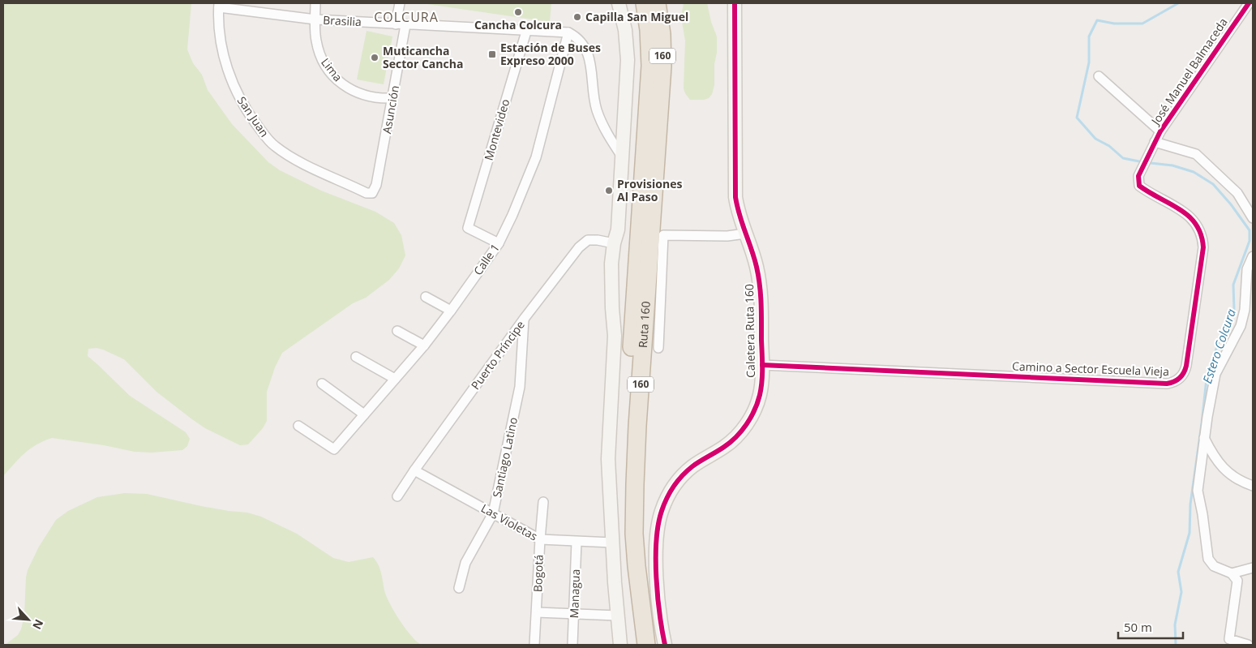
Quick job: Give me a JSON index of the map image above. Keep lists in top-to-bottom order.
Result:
{
  "streets": {
    "highway": ["160", "Ruta 160"],
    "street": [
      "Brasilia",
      "Lima",
      "José Manuel Balmaceda",
      "Asunción",
      "San Juan",
      "Montevideo",
      "Calle 1",
      "Caletera Ruta 160",
      "Puerto Príncipe",
      "Camino a Sector Escuela Vieja",
      "Santiago Latino",
      "Las Violetas",
      "Bogotá",
      "Managua"
    ]
  },
  "crossings": [
    ["Brasilia", "Lima"],
    ["Brasilia", "Asunción"],
    ["Brasilia", "San Juan"],
    ["Brasilia", "Montevideo"],
    ["Brasilia", "Calle 1"],
    ["Lima", "Asunción"],
    ["José Manuel Balmaceda", "Camino a Sector Escuela Vieja"],
    ["Asunción", "San Juan"],
    ["Montevideo", "Calle 1"],
    ["Caletera Ruta 160", "Camino a Sector Escuela Vieja"],
    ["Puerto Príncipe", "Santiago Latino"],
    ["Puerto Príncipe", "Las Violetas"],
    ["Santiago Latino", "Las Violetas"],
    ["Las Violetas", "Bogotá"],
    ["Las Violetas", "Managua"]
  ],
  "districts": ["COLCURA"],
  "water": ["Estero Colcura"],
  "places": {
    "other": [
      "Cancha Colcura",
      "Capilla San Miguel",
      "Muticancha Sector Cancha",
      "Provisiones Al Paso"
    ],
    "transit": ["Estación de Buses Expreso 2000"]
  },
  "scale_bar": "50 m",
  "north": "bottom right"
}
